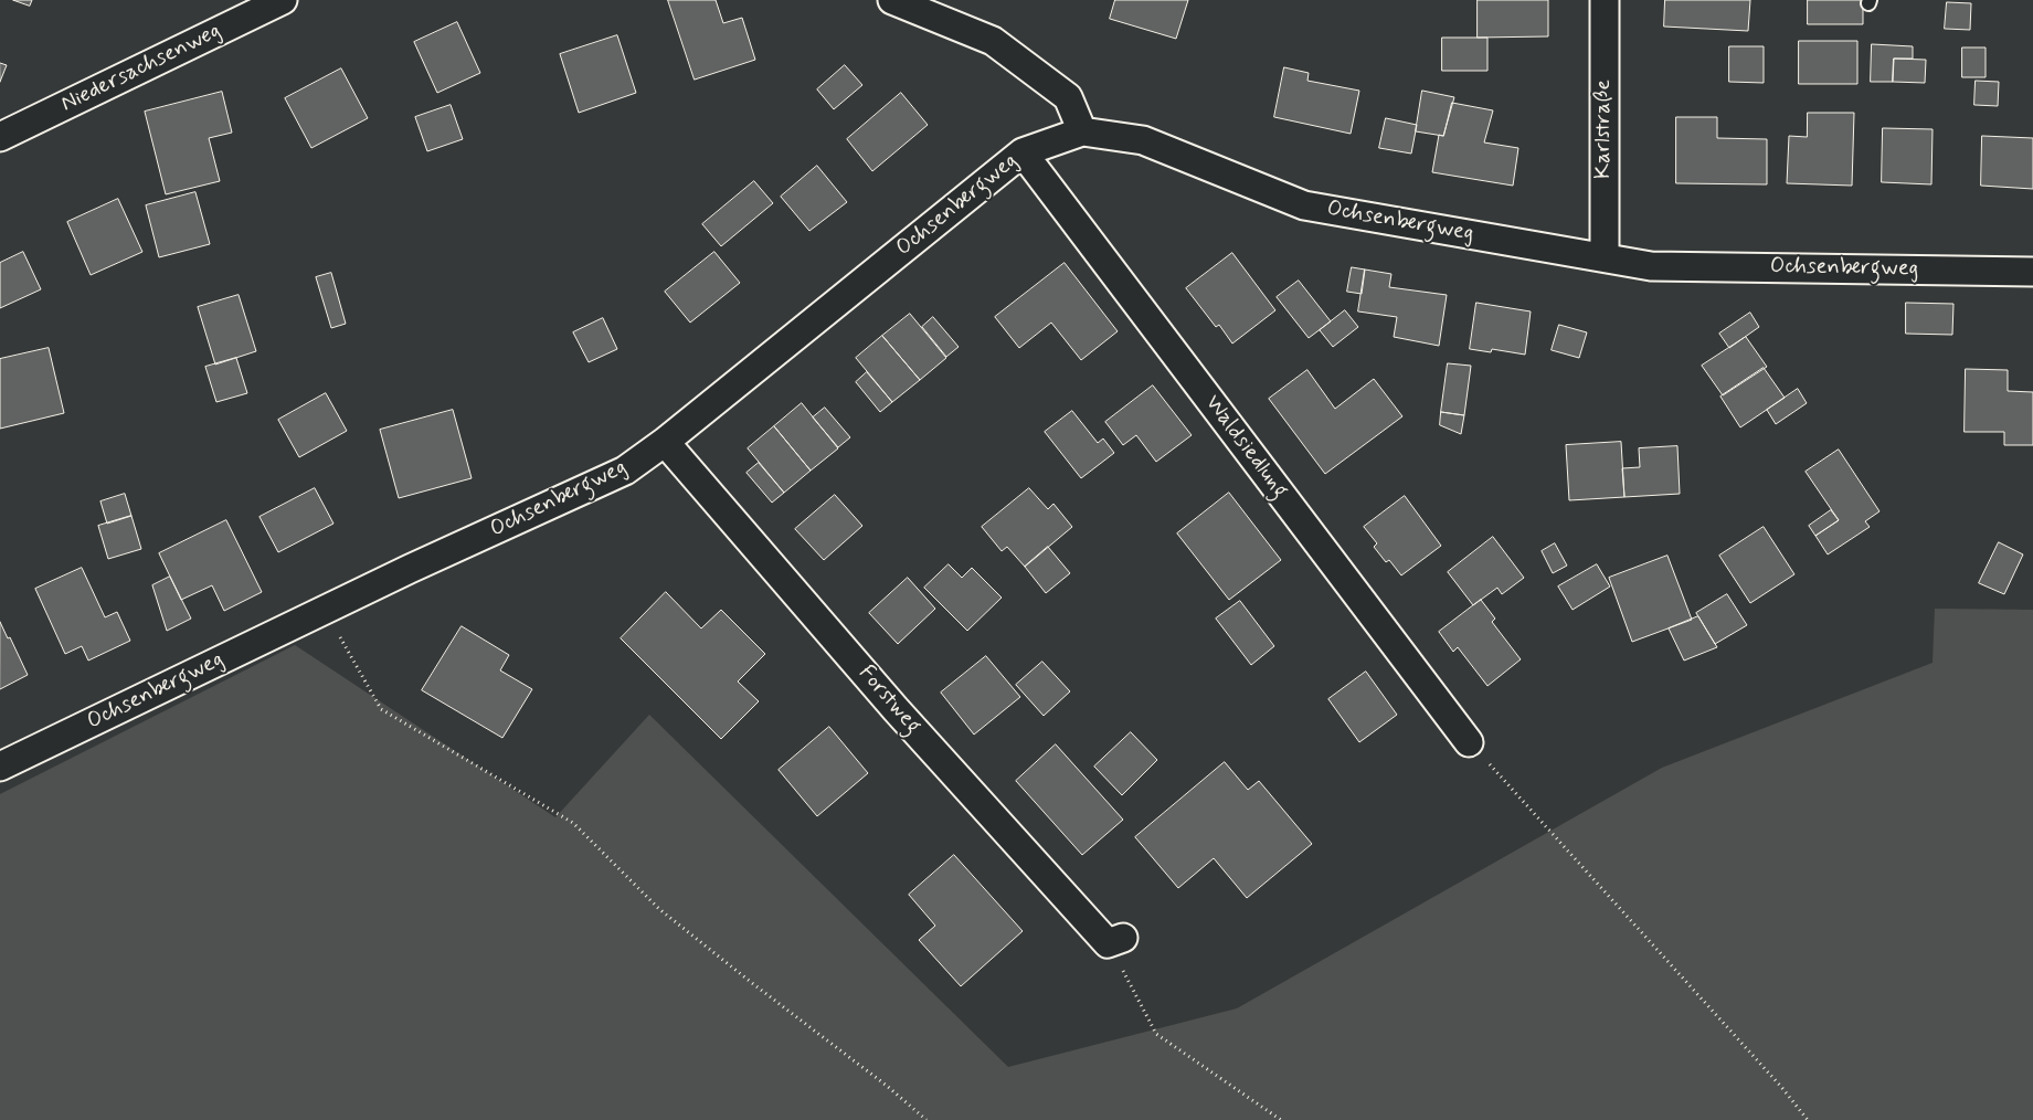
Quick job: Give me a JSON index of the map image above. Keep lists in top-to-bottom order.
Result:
{
  "streets": {
    "street": [
      "Niedersachsenweg",
      "Karlstraße",
      "Ochsenbergweg",
      "Waldsiedlung",
      "Forstweg"
    ]
  },
  "crossings": [
    ["Karlstraße", "Ochsenbergweg"],
    ["Ochsenbergweg", "Waldsiedlung"],
    ["Ochsenbergweg", "Forstweg"]
  ]
}
